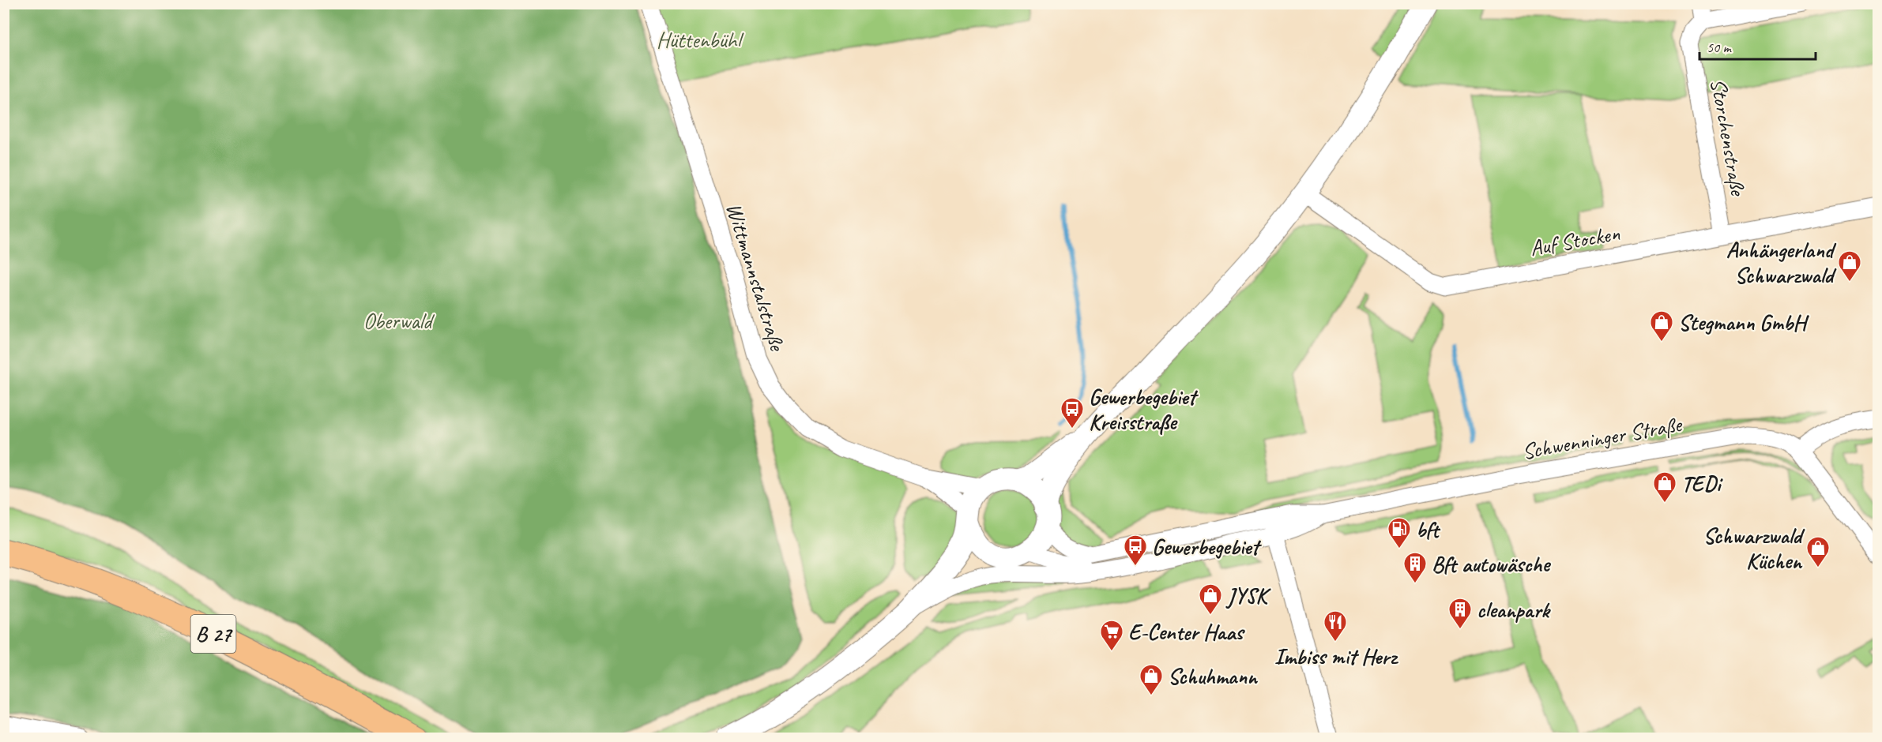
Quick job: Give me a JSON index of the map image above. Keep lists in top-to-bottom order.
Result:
{
  "streets": {
    "main road": ["B 27"],
    "street": [
      "Storchenstraße",
      "Auf Stocken",
      "Wittmannstalstraße",
      "Schwenninger Straße"
    ]
  },
  "crossings": [
    ["Storchenstraße", "Auf Stocken"],
    ["Wittmannstalstraße", "Schwenninger Straße"]
  ],
  "parks": ["Hüttenbühl", "Oberwald"],
  "places": {
    "shop": [
      "Anhängerland Schwarzwald",
      "Stegmann GmbH",
      "TEDi",
      "Schwarzwald Küchen",
      "JYSK",
      "Schuhmann"
    ],
    "bus stop": ["Gewerbegebiet Kreisstraße", "Gewerbegebiet"],
    "fuel station": ["bft"],
    "building": ["Bft autowäsche", "cleanpark"],
    "restaurant": ["Imbiss mit Herz"],
    "supermarket": ["E-Center Haas"]
  },
  "scale_bar": "50 m"
}
